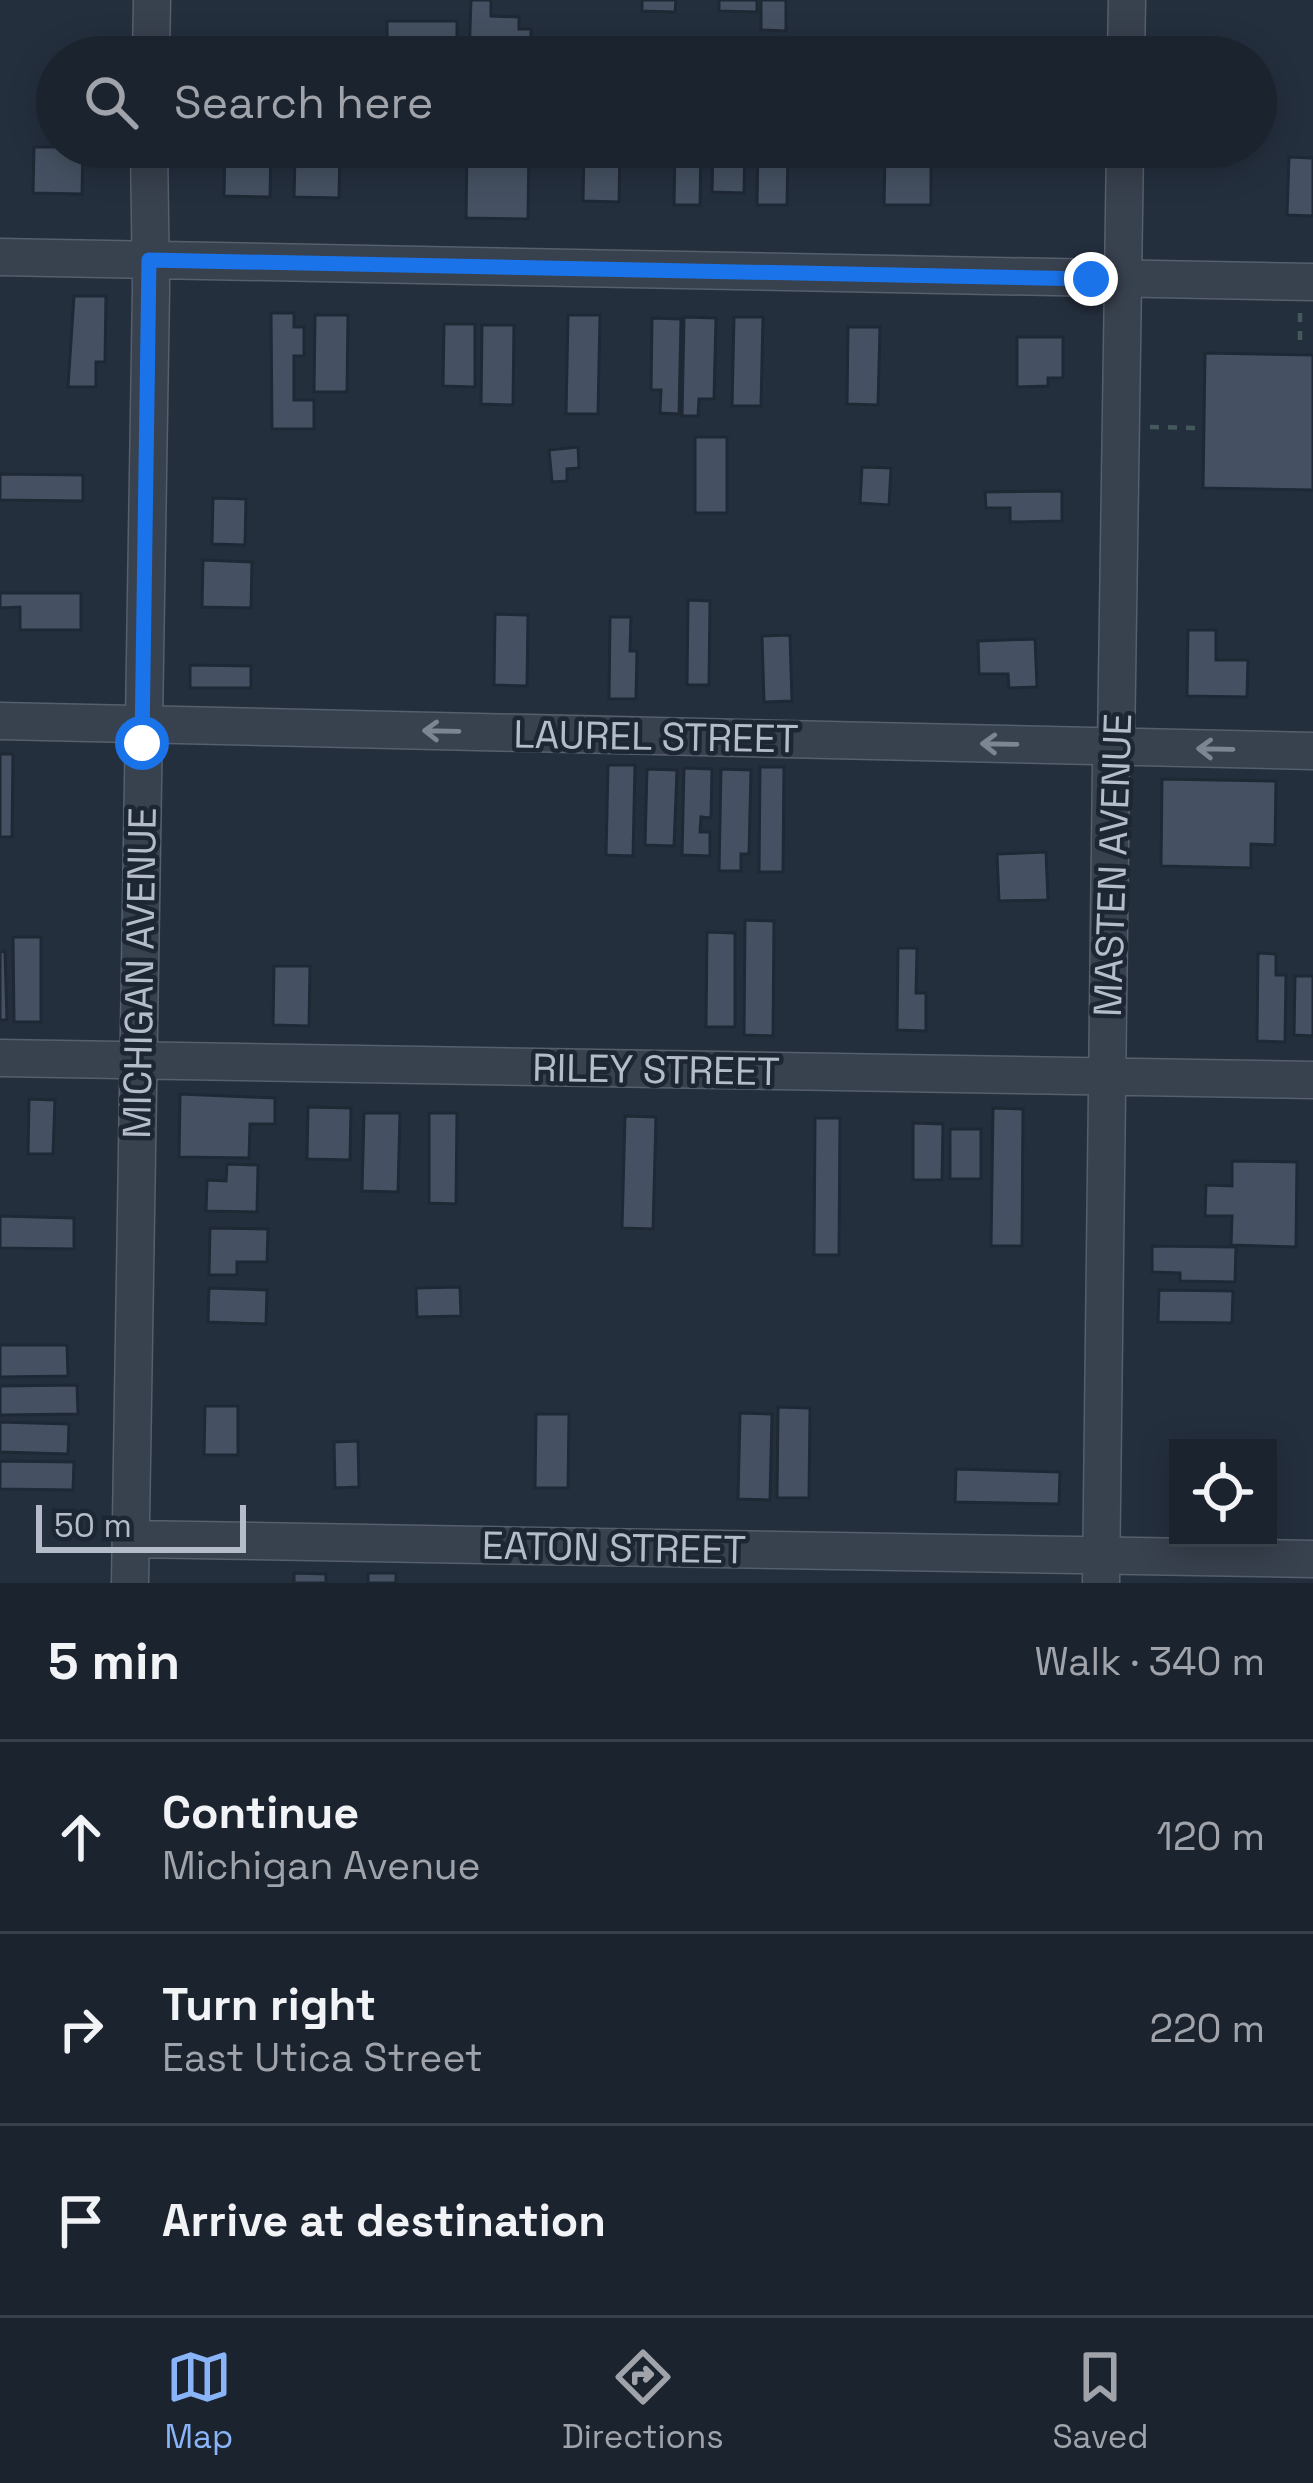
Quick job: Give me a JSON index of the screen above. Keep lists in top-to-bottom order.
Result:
{
  "streets": {
    "street": [
      "LAUREL STREET",
      "MASTEN AVENUE",
      "MICHIGAN AVENUE",
      "RILEY STREET",
      "EATON STREET"
    ]
  },
  "crossings": [
    ["LAUREL STREET", "MASTEN AVENUE"],
    ["LAUREL STREET", "MICHIGAN AVENUE"],
    ["MASTEN AVENUE", "RILEY STREET"],
    ["MASTEN AVENUE", "EATON STREET"],
    ["MICHIGAN AVENUE", "RILEY STREET"],
    ["MICHIGAN AVENUE", "EATON STREET"]
  ],
  "one_way": ["LAUREL STREET"],
  "scale_bar": "50 m",
  "page": {
    "search": "Search here",
    "scale": "50 m",
    "heading": ["5 min", "Walk · 340 m"],
    "list": [
      ["Continue", "Michigan Avenue", "120 m"],
      ["Turn right", "East Utica Street", "220 m"],
      "Arrive at destination"
    ],
    "nav": ["Map", "Directions", "Saved"]
  }
}
